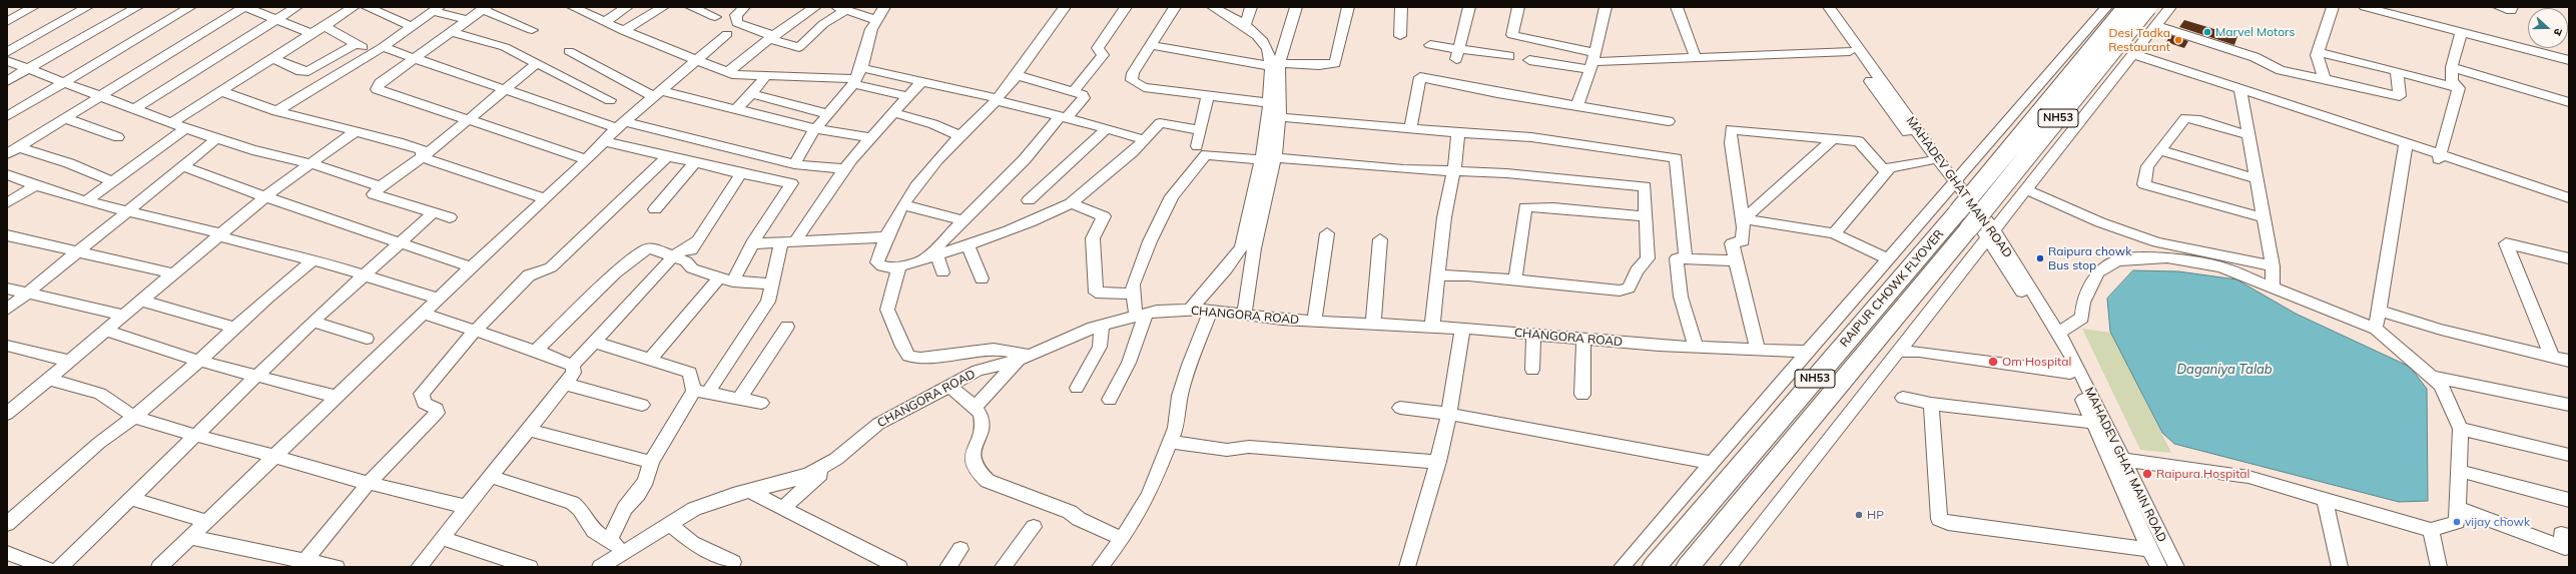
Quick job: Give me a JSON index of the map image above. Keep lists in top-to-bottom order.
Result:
{
  "streets": {
    "highway": ["NH53", "RAIPUR CHOWK FLYOVER"],
    "street": ["MAHADEV GHAT MAIN ROAD", "CHANGORA ROAD"]
  },
  "water": ["Daganiya Talab"],
  "places": [
    "Marvel Motors",
    "Desi Tadka Restaurant",
    "Raipura chowk Bus stop",
    "Om Hospital",
    "Raipura Hospital",
    "HP",
    "vijay chowk"
  ],
  "north": "right"
}
